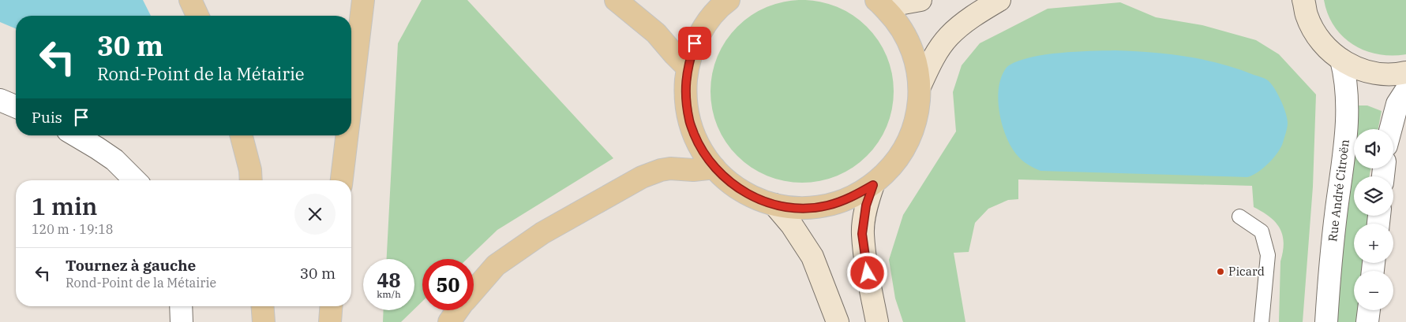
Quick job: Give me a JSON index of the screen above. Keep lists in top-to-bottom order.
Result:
{
  "streets": {
    "street": ["Rue André Citroën"]
  },
  "places": ["Picard"],
  "page": {
    "turn": ["30 m", "Rond-Point de la Métairie"],
    "then": "Puis",
    "map_buttons": ["+", "−"],
    "heading": ["1 min", "120 m · 19:18"],
    "list": [
      {
        "name": "Tournez à gauche",
        "note": "Rond-Point de la Métairie",
        "value": "30 m"
      }
    ],
    "speed": "48 km/h",
    "limit": "50"
  }
}
